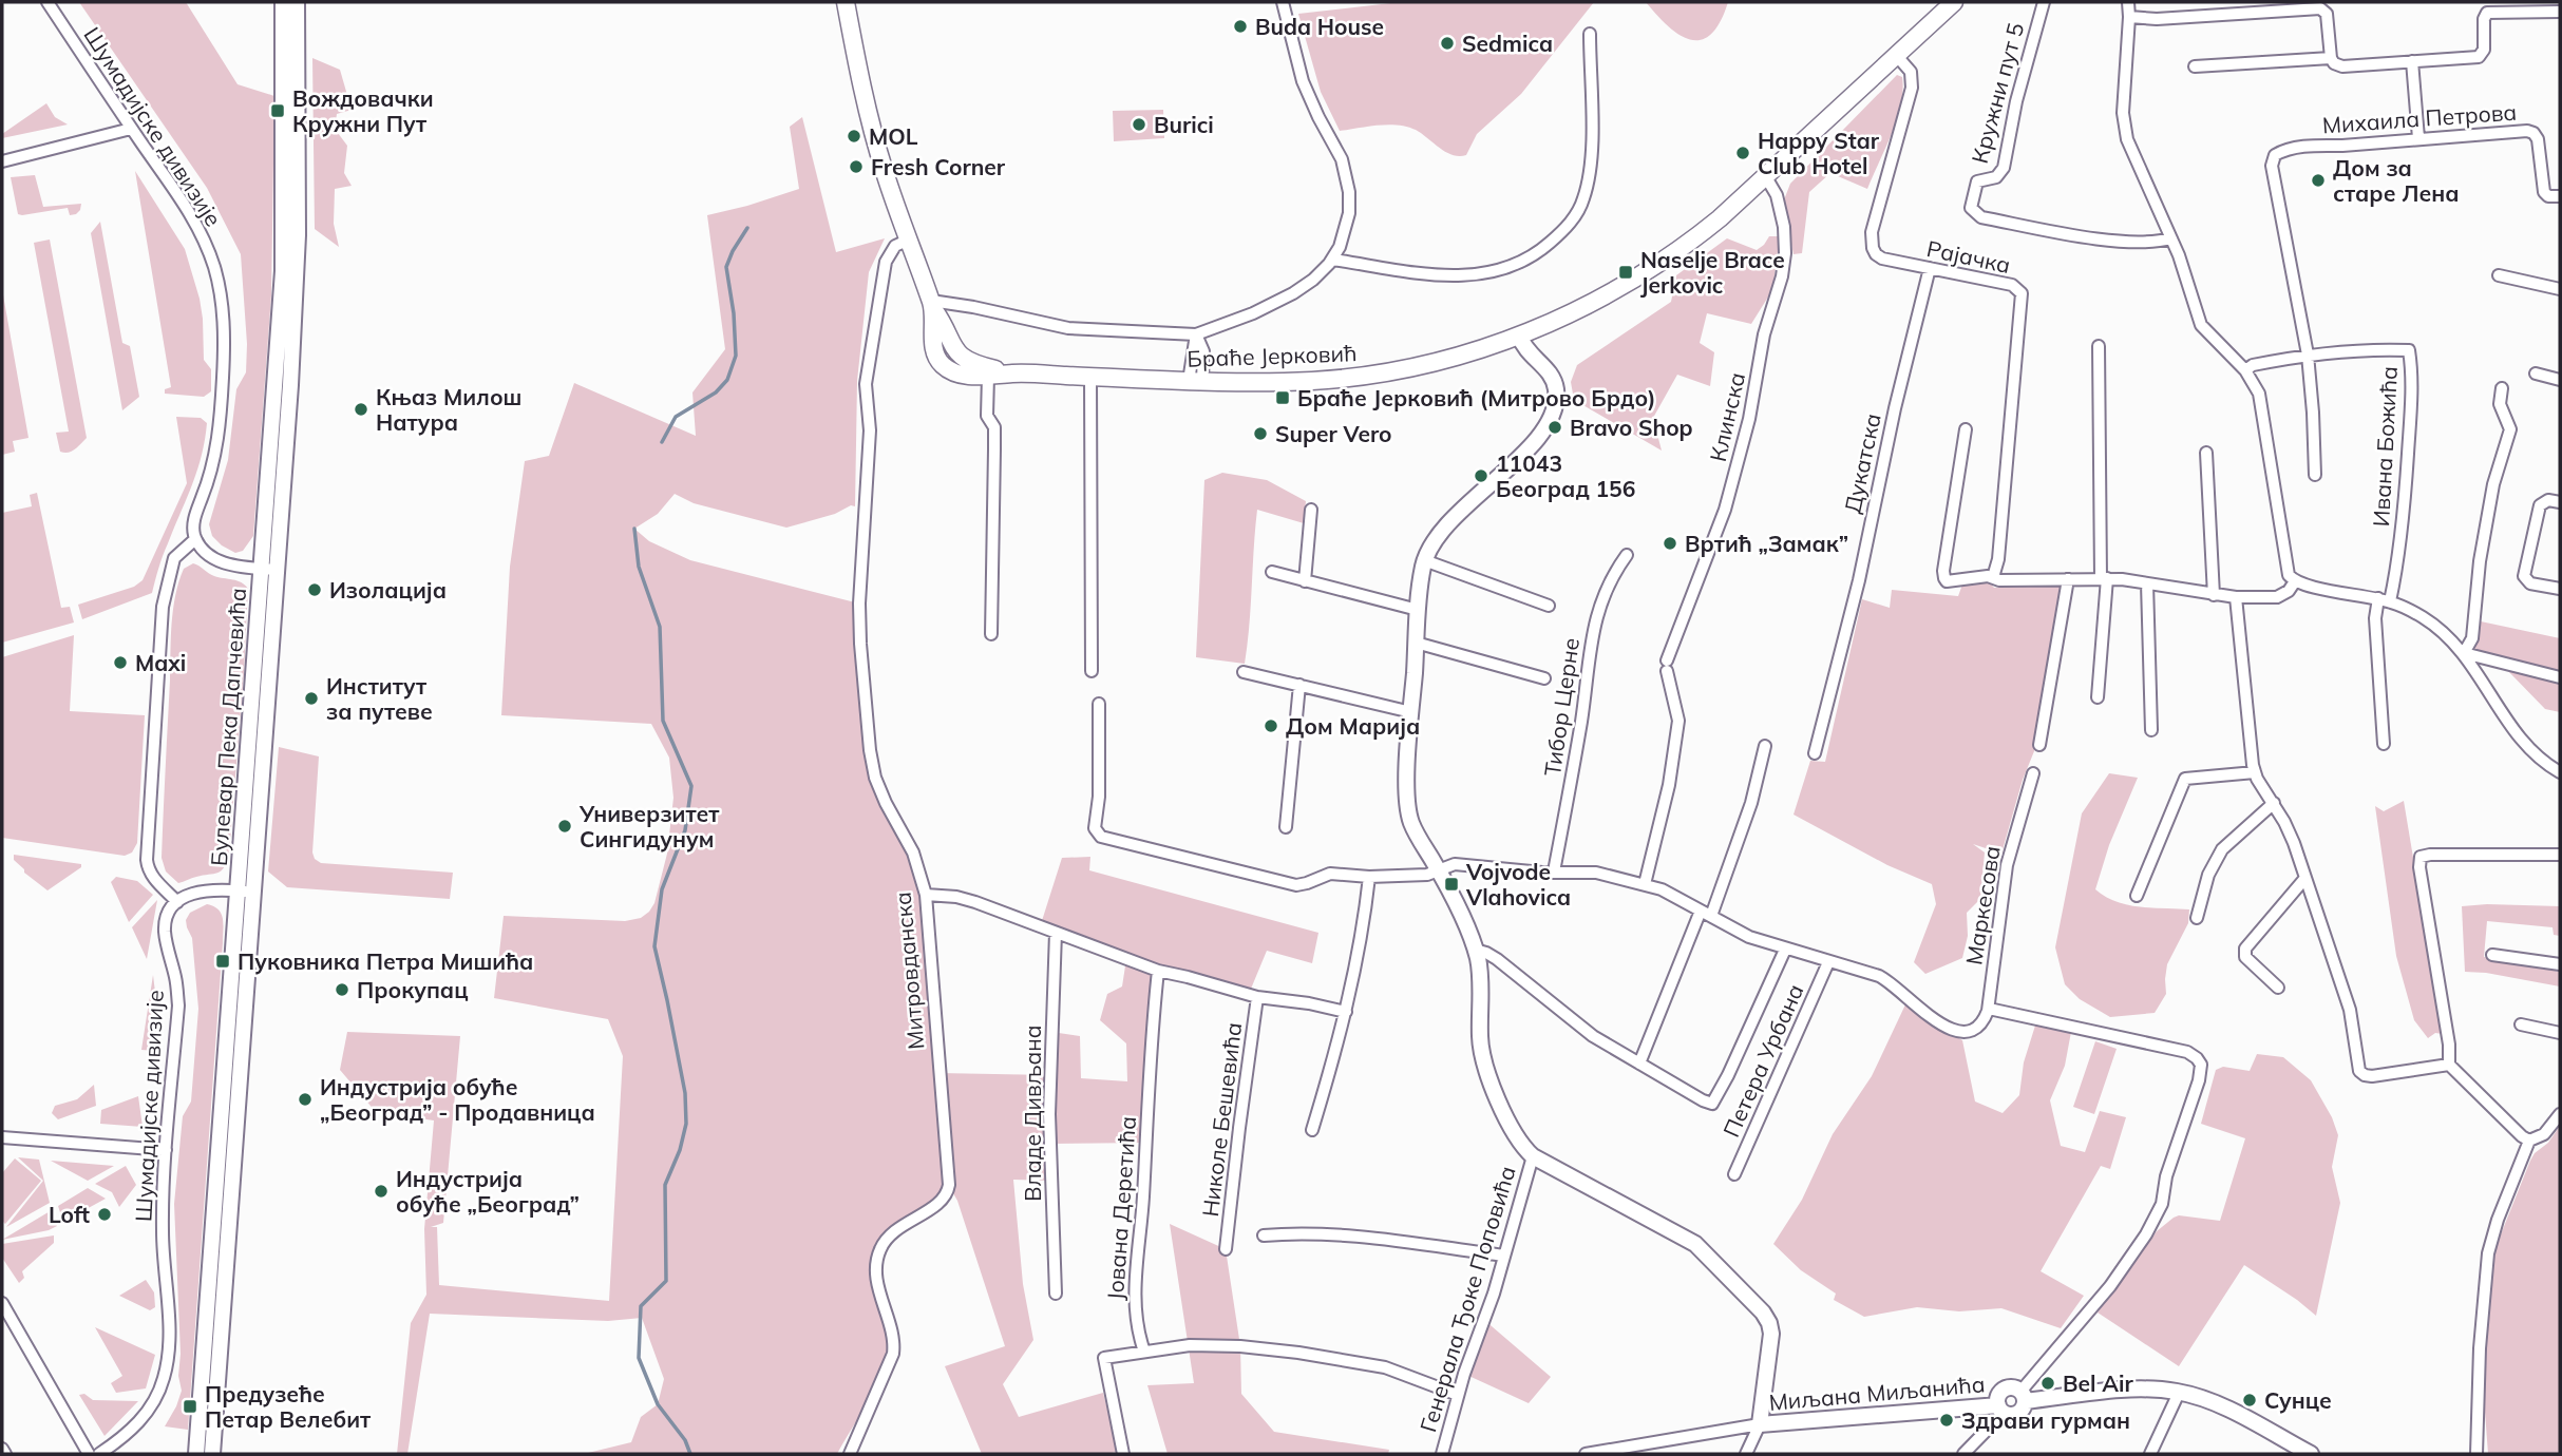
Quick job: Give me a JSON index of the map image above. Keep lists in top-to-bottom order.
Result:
{
  "streets": {
    "main road": ["Браће Јерковић"],
    "street": [
      "Кружни пут 5",
      "Михаила Петрова",
      "Шумадијске дивизије",
      "Рајачка",
      "Клинска",
      "Ивана Божића",
      "Дукатска",
      "Тибор Церне",
      "Булевар Пека Дапчевића",
      "Маркесова",
      "Митровданска",
      "Петера Урбана",
      "Владе Дивљана",
      "Николе Бешевића",
      "Јована Деретића",
      "Генерала Ђоке Поповића",
      "Миљана Миљанића"
    ]
  },
  "crossings": [
    ["Михаила Петрова", "Ивана Божића"],
    ["Рајачка", "Браће Јерковић"],
    ["Рајачка", "Дукатска"],
    ["Браће Јерковић", "Клинска"],
    ["Браће Јерковић", "Митровданска"]
  ],
  "places": {
    "other": [
      "Buda House",
      "Sedmica",
      "Burici",
      "MOL",
      "Happy Star Club Hotel",
      "Fresh Corner",
      "Дом за старе Лена",
      "Књаз Милош Натура",
      "Bravo Shop",
      "Super Vero",
      "11043 Београд 156",
      "Вртић „Замак”",
      "Изолација",
      "Maxi",
      "Институт за путеве",
      "Дом Марија",
      "Универзитет Сингидунум",
      "Прокупац",
      "Индустрија обуће „Београд” - Продавница",
      "Индустрија обуће „Београд”",
      "Loft",
      "Bel Air",
      "Сунце",
      "Здрави гурман"
    ],
    "transit": [
      "Вождовачки Кружни Пут",
      "Naselje Brace Jerkovic",
      "Браће Јерковић (Митрово Брдо)",
      "Vojvode Vlahovica",
      "Пуковника Петра Мишића",
      "Предузеће Петар Велебит"
    ]
  }
}
